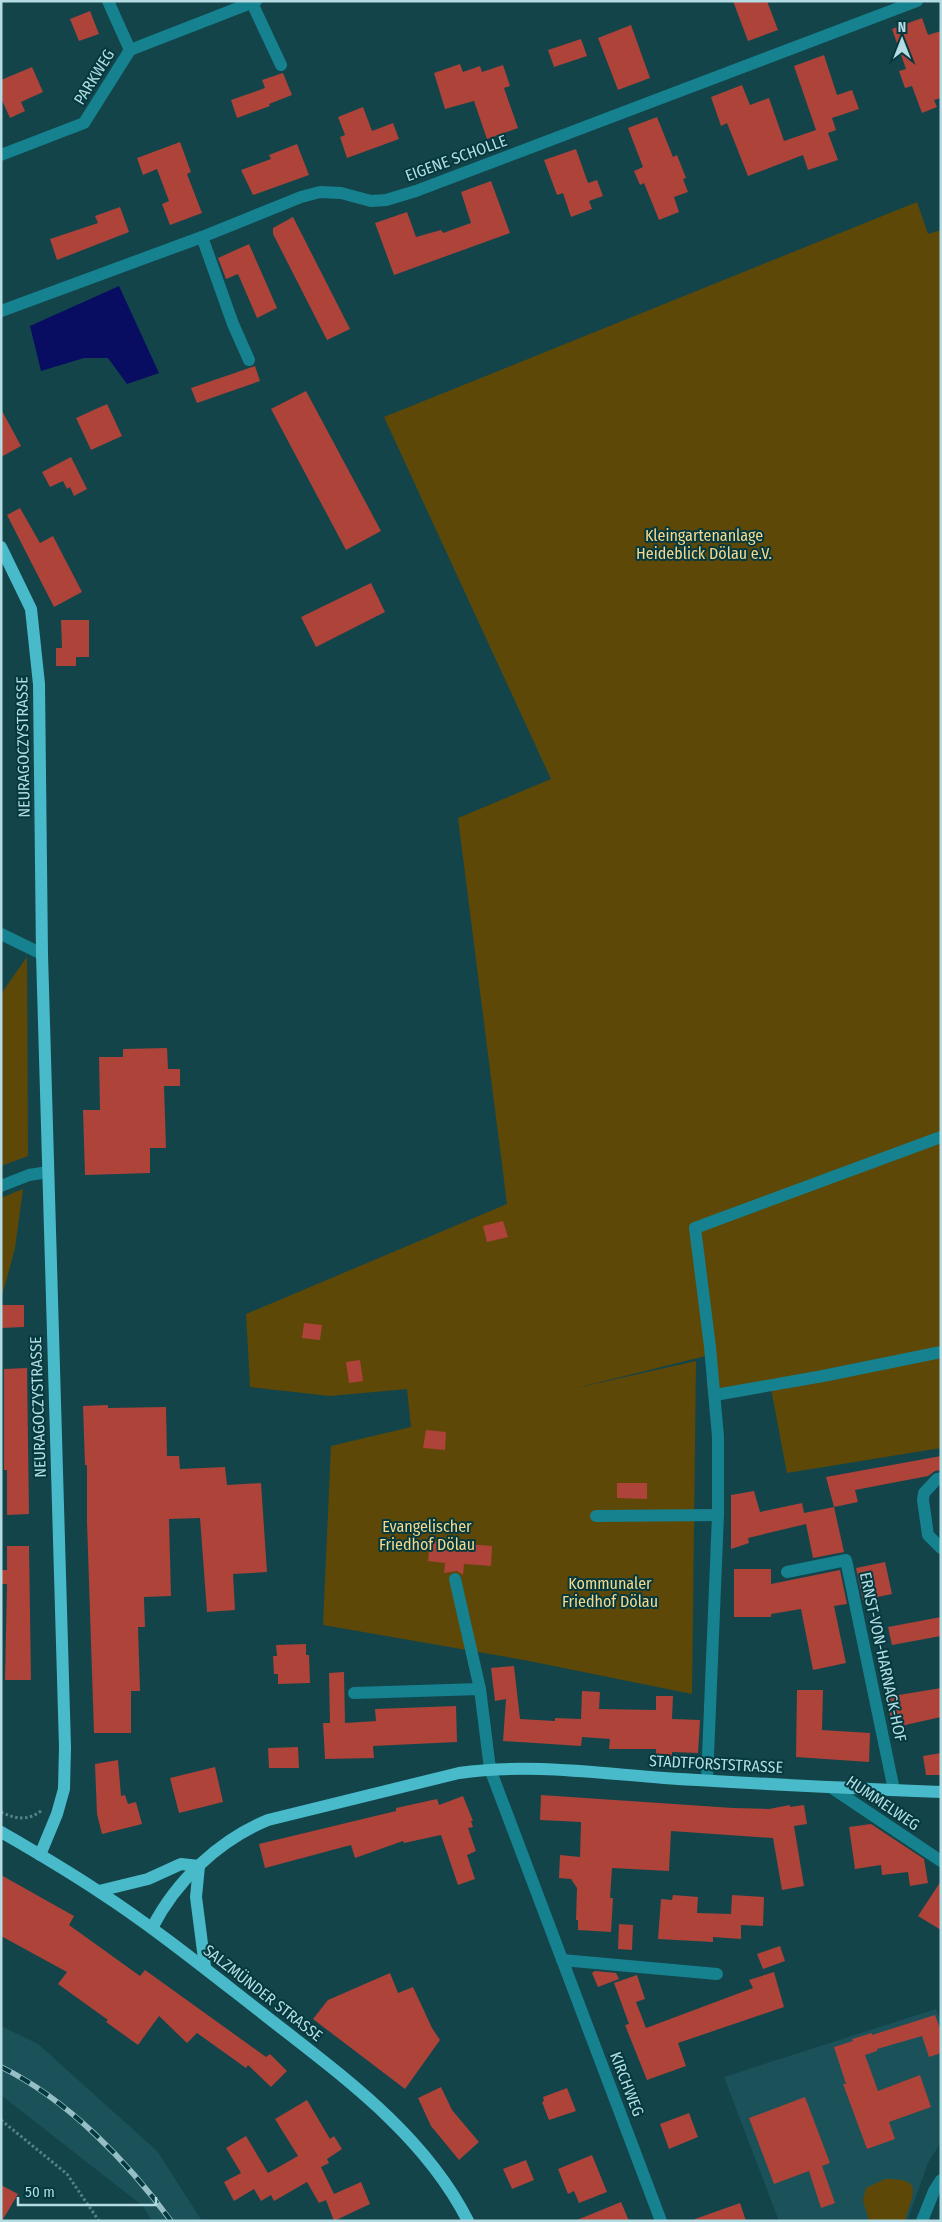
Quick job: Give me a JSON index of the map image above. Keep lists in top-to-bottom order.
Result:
{
  "streets": {
    "main road": ["NEURAGOCZYSTRASSE", "STADTFORSTSTRASSE", "SALZMÜNDER STRASSE"],
    "street": [
      "PARKWEG",
      "EIGENE SCHOLLE",
      "ERNST-VON-HARNACK-HOF",
      "HUMMELWEG",
      "KIRCHWEG"
    ]
  },
  "crossings": [
    ["NEURAGOCZYSTRASSE", "SALZMÜNDER STRASSE"],
    ["ERNST-VON-HARNACK-HOF", "STADTFORSTSTRASSE"],
    ["STADTFORSTSTRASSE", "HUMMELWEG"],
    ["STADTFORSTSTRASSE", "SALZMÜNDER STRASSE"],
    ["STADTFORSTSTRASSE", "KIRCHWEG"]
  ],
  "parks": ["Kleingartenanlage Heideblick Dölau e.V.", "Evangelischer Friedhof Dölau", "Kommunaler Friedhof Dölau"],
  "scale_bar": "50 m",
  "north": "top"
}
